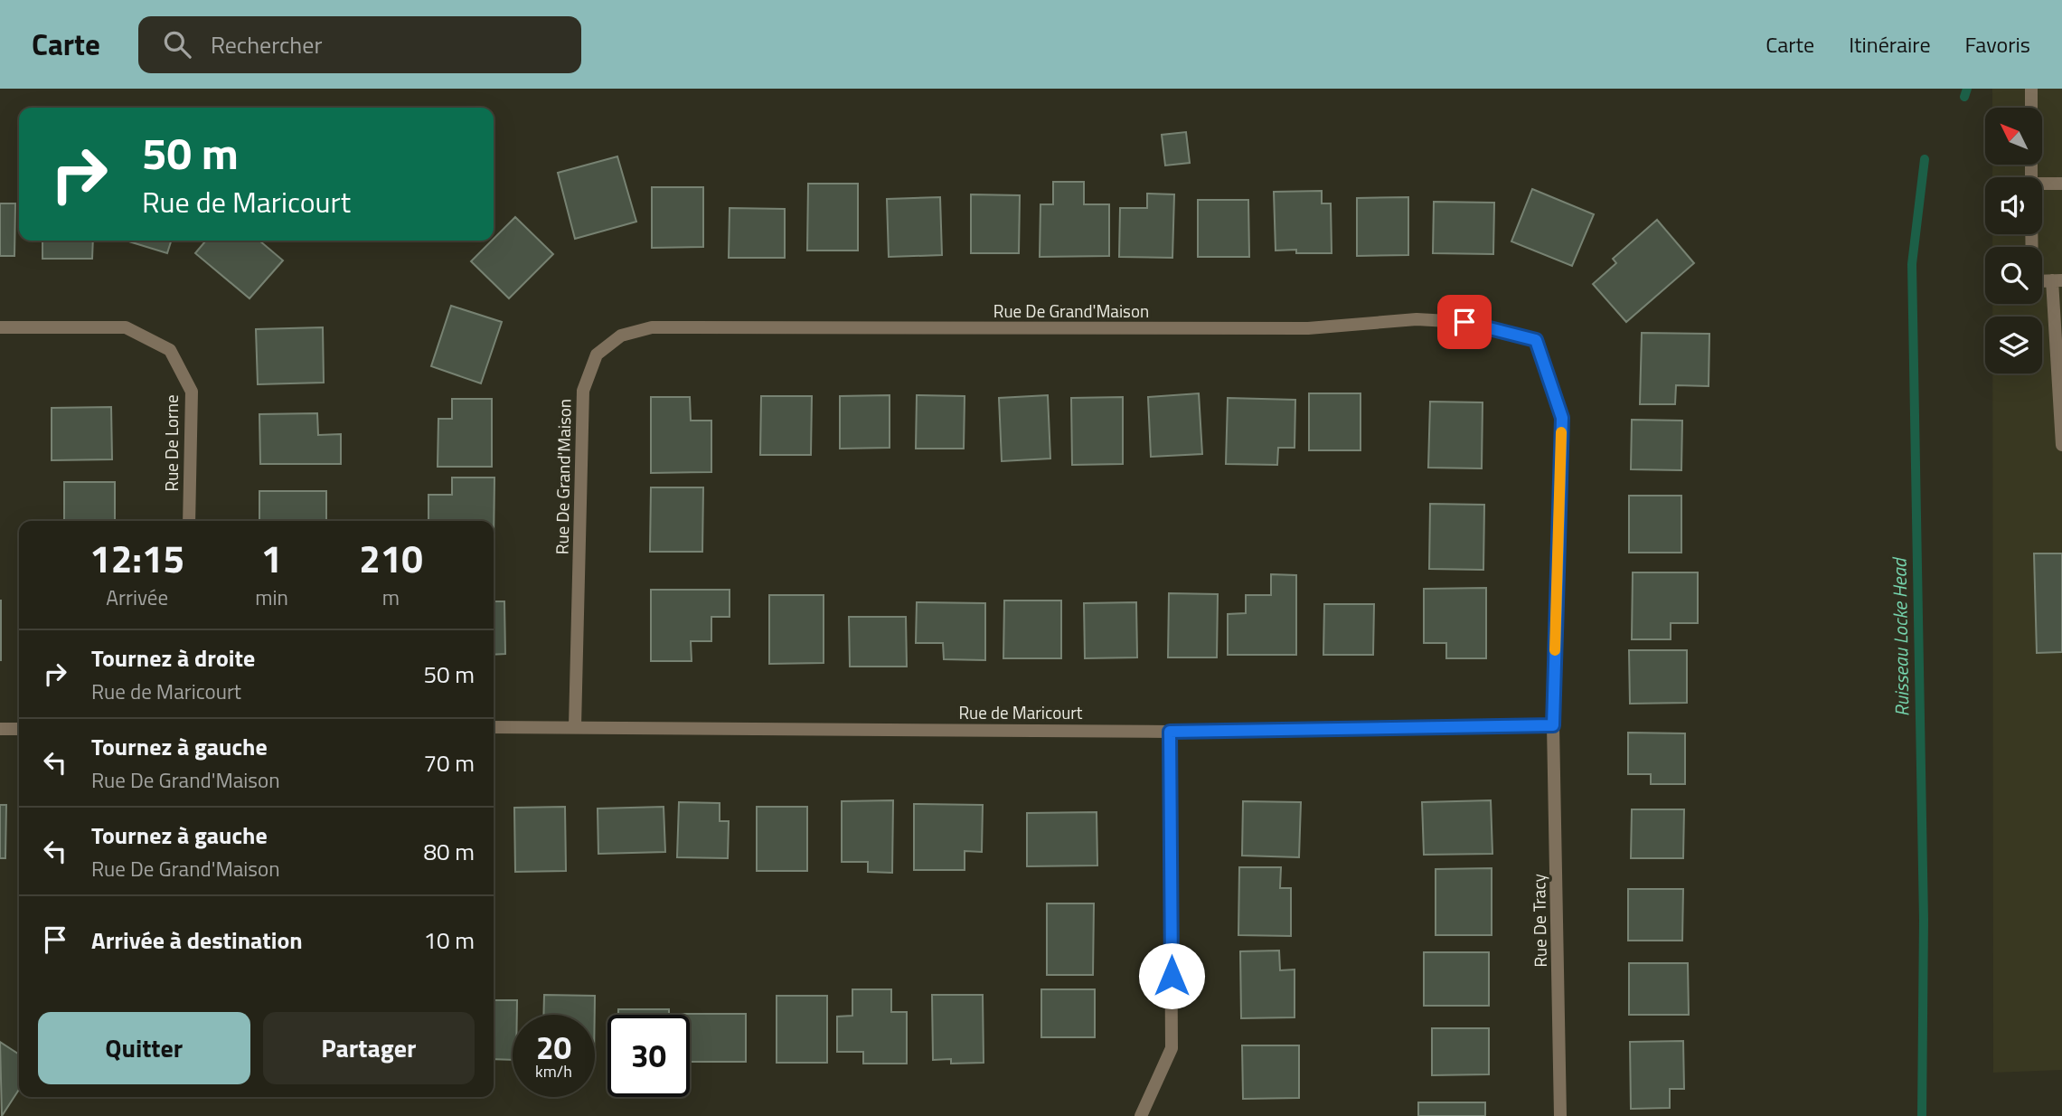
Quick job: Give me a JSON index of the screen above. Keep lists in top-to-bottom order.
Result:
{
  "streets": {
    "street": [
      "Rue De Grand'Maison",
      "Rue De Lorne",
      "Rue de Maricourt",
      "Rue De Tracy"
    ]
  },
  "crossings": [
    ["Rue De Grand'Maison", "Rue de Maricourt"],
    ["Rue De Grand'Maison", "Rue De Tracy"],
    ["Rue de Maricourt", "Rue De Tracy"]
  ],
  "water": ["Ruisseau Locke Head"],
  "north": "top left",
  "page": {
    "header": "Carte",
    "search": "Rechercher",
    "nav": ["Carte", "Itinéraire", "Favoris"],
    "turn": ["50 m", "Rue de Maricourt"],
    "eta": [
      "12:15",
      "Arrivée",
      "1",
      "min",
      "210",
      "m"
    ],
    "list": [
      {
        "name": "Tournez à droite",
        "note": "Rue de Maricourt",
        "value": "50 m"
      },
      {
        "name": "Tournez à gauche",
        "note": "Rue De Grand'Maison",
        "value": "70 m"
      },
      {
        "name": "Tournez à gauche",
        "note": "Rue De Grand'Maison",
        "value": "80 m"
      },
      {
        "name": "Arrivée à destination",
        "value": "10 m"
      }
    ],
    "buttons": ["Quitter", "Partager"],
    "speed": "20 km/h",
    "limit": "30"
  }
}
